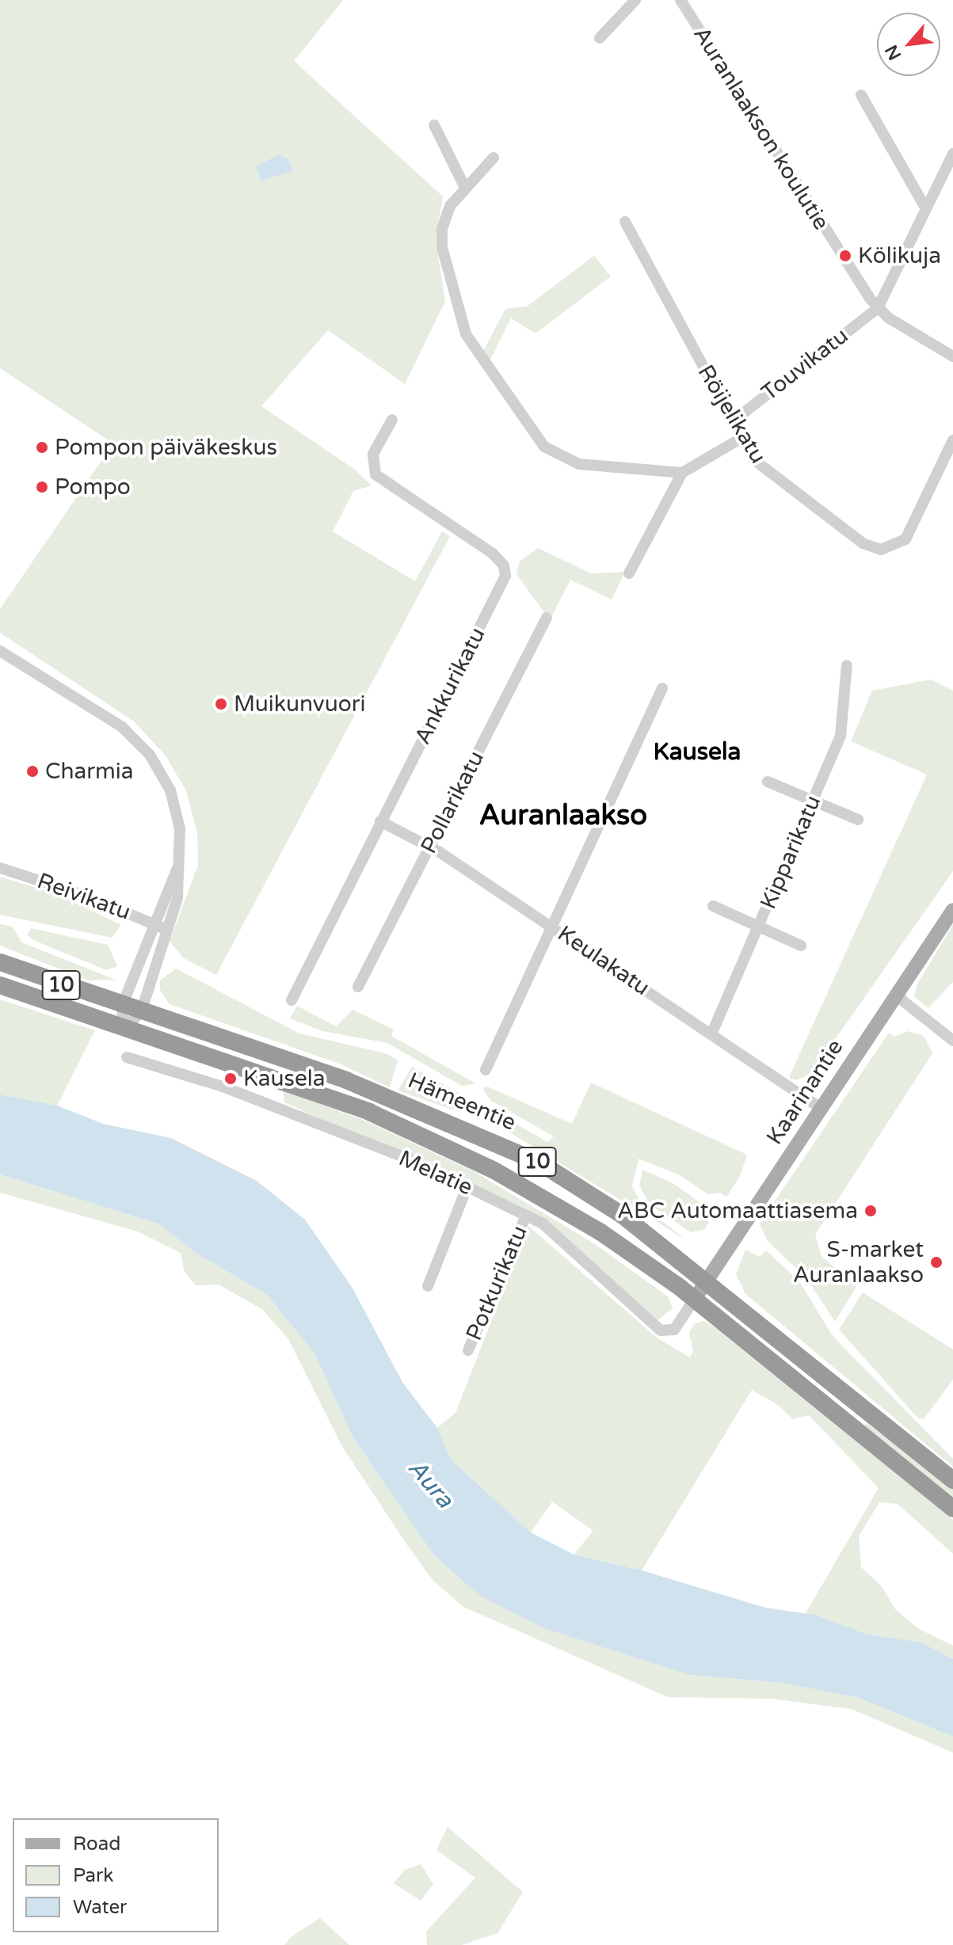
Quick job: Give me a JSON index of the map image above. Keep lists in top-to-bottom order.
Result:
{
  "streets": {
    "highway": ["10", "Hämeentie"],
    "main road": ["Kaarinantie"],
    "street": [
      "Auranlaakson koulutie",
      "Touvikatu",
      "Röijelikatu",
      "Ankkurikatu",
      "Pollarikatu",
      "Kipparikatu",
      "Reivikatu",
      "Keulakatu",
      "Melatie",
      "Potkurikatu"
    ]
  },
  "crossings": [
    ["Auranlaakson koulutie", "Touvikatu"],
    ["Touvikatu", "Röijelikatu"],
    ["Ankkurikatu", "Keulakatu"],
    ["Pollarikatu", "Keulakatu"],
    ["Kipparikatu", "Keulakatu"],
    ["Keulakatu", "Kaarinantie"],
    ["Kaarinantie", "Hämeentie"],
    ["Kaarinantie", "Melatie"],
    ["Hämeentie", "Melatie"],
    ["Melatie", "Potkurikatu"]
  ],
  "districts": ["Kausela", "Auranlaakso"],
  "water": ["Aura"],
  "places": [
    "Kölikuja",
    "Pompon päiväkeskus",
    "Pompo",
    "Muikunvuori",
    "Charmia",
    "Kausela",
    "ABC Automaattiasema",
    "S-market Auranlaakso"
  ],
  "legend": ["Road", "Park", "Water"],
  "north": "bottom left"
}
